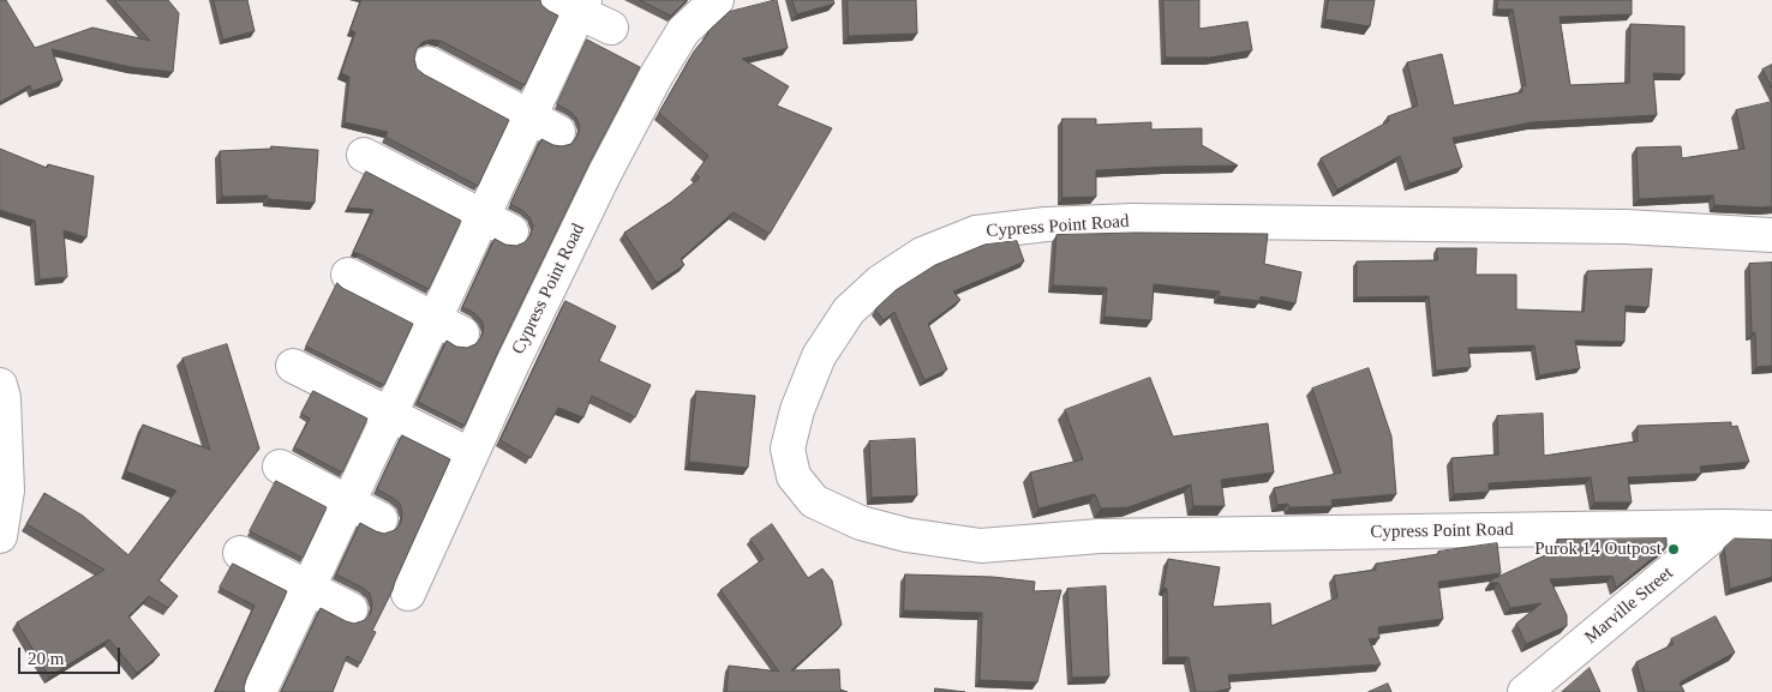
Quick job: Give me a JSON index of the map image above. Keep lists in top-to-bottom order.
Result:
{
  "streets": {
    "street": ["Cypress Point Road", "Marville Street"]
  },
  "crossings": [
    ["Cypress Point Road", "Marville Street"]
  ],
  "places": ["Purok 14 Outpost"],
  "scale_bar": "20 m"
}
